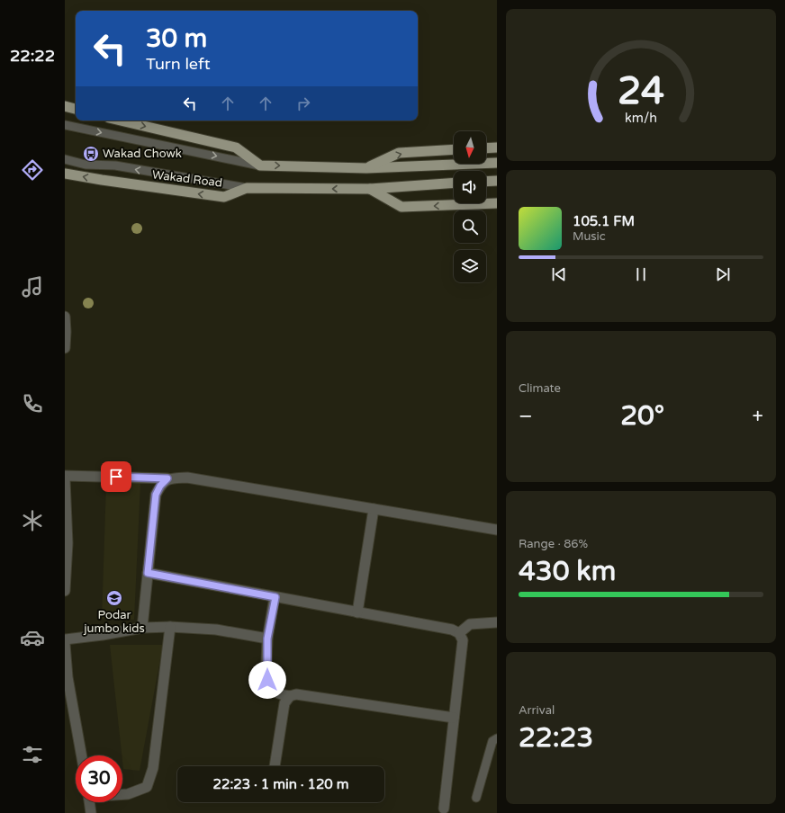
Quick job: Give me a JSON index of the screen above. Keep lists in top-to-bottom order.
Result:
{
  "streets": {
    "main road": ["Wakad Road"]
  },
  "places": {
    "bus stop": ["Wakad Chowk"],
    "school or university": ["Podar jumbo kids"]
  },
  "north": "bottom",
  "page": {
    "tabs": "22:22",
    "turn": ["30 m", "Turn left"],
    "song": ["105.1 FM", "Music"],
    "tile": [
      "Climate",
      ["Range · 86%", "430 km"],
      ["Arrival", "22:23"]
    ],
    "heat": ["−", "20°", "+"],
    "limit": "30",
    "trip": "22:23 · 1 min · 120 m",
    "gauge": ["24", "km/h"]
  }
}
